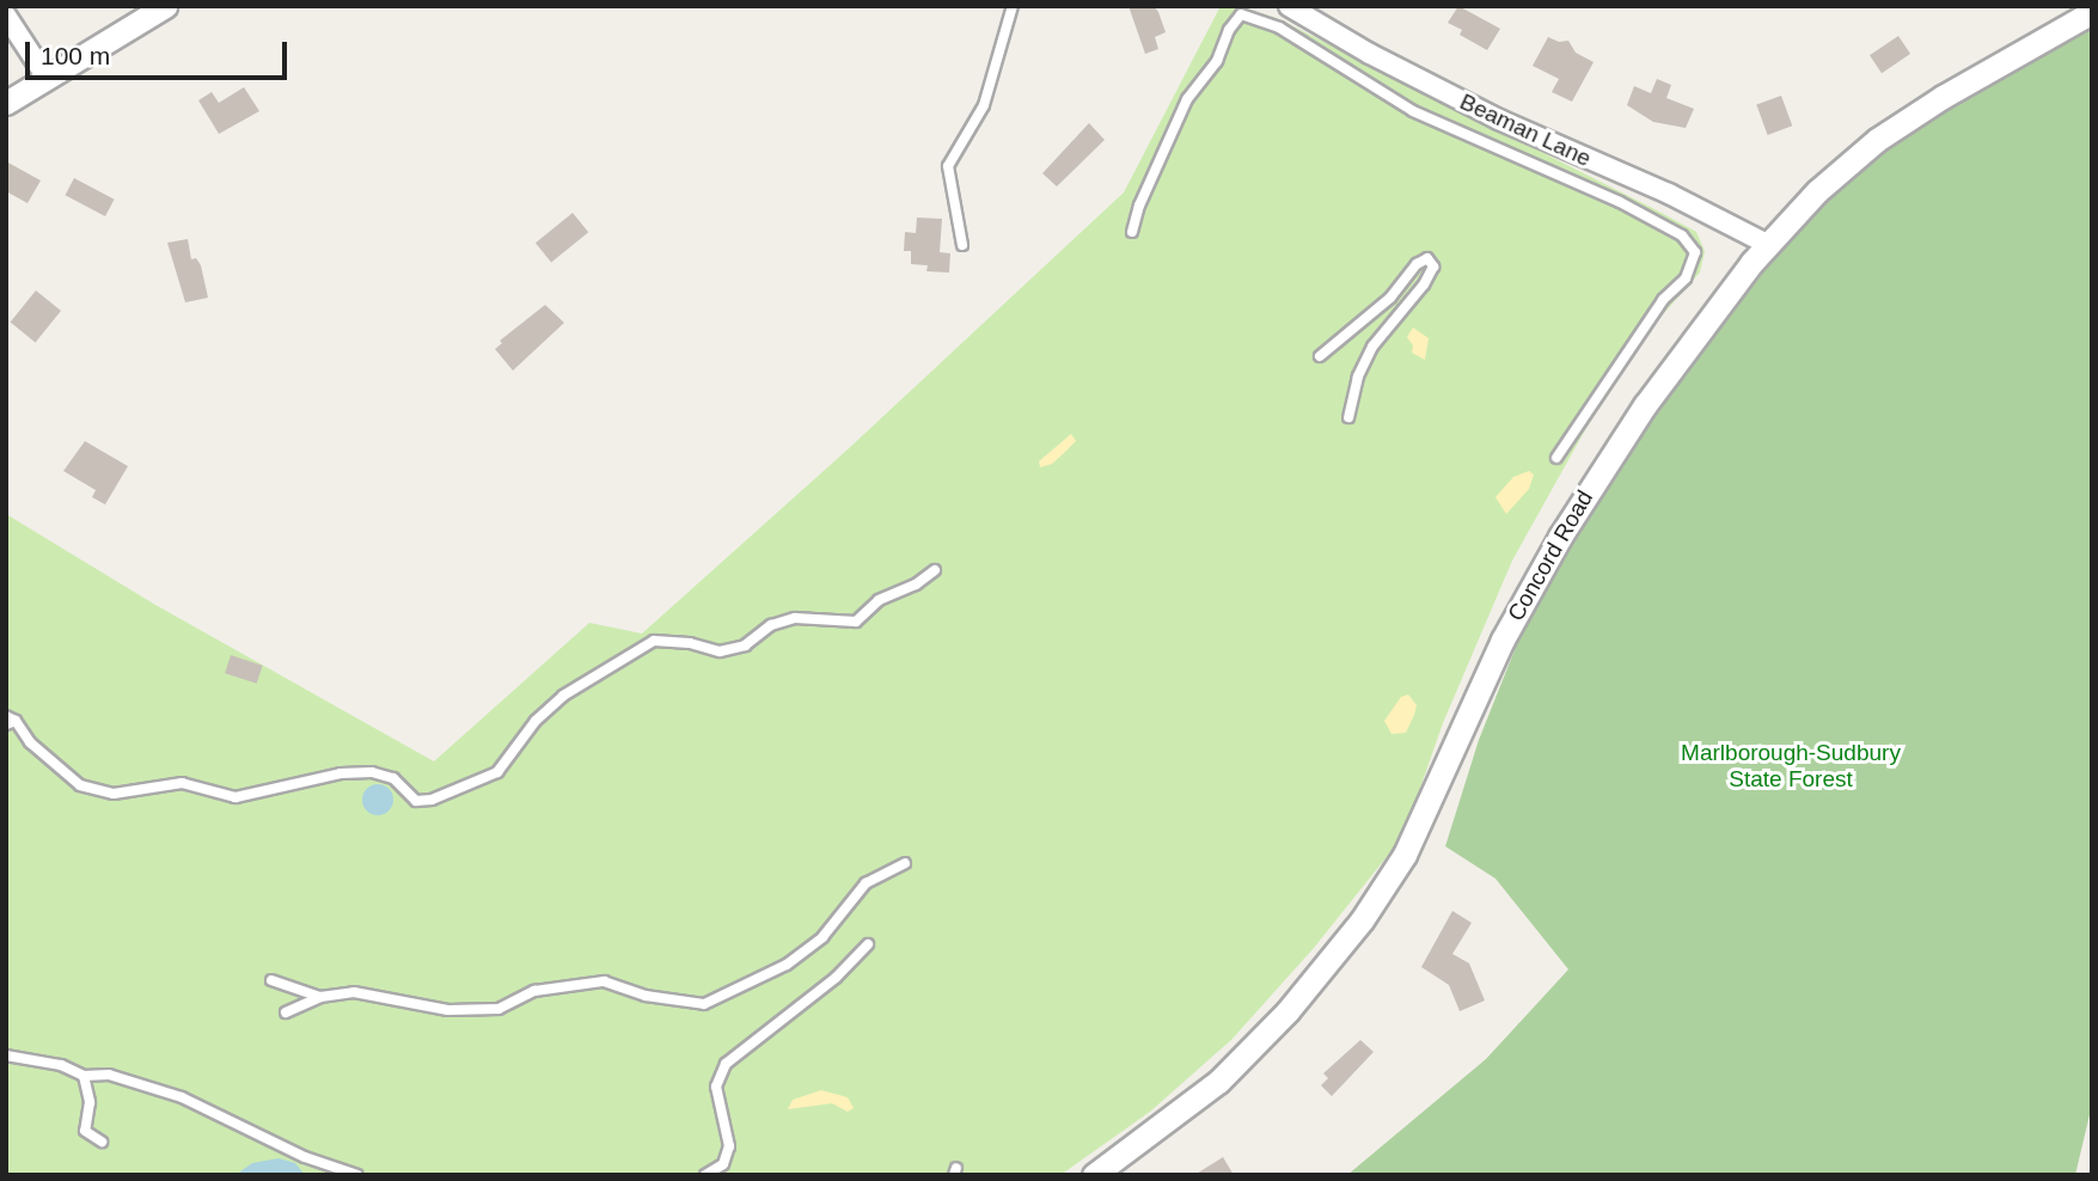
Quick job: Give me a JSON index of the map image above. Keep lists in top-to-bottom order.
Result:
{
  "streets": {
    "street": ["Beaman Lane", "Concord Road"]
  },
  "crossings": [
    ["Beaman Lane", "Concord Road"]
  ],
  "parks": ["Marlborough-Sudbury State Forest"],
  "scale_bar": "100 m"
}
